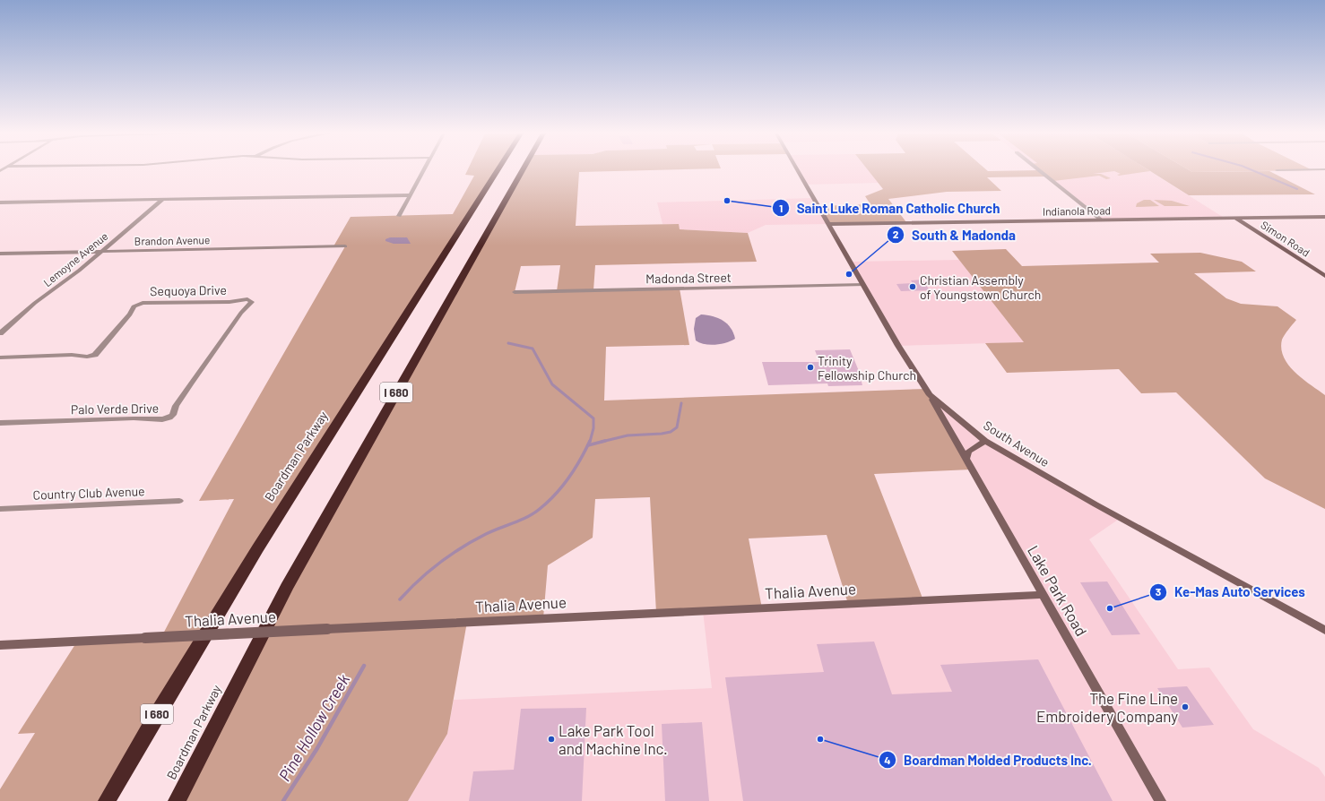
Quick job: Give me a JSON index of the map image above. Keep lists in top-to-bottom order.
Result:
{
  "streets": {
    "highway": ["I 680", "Boardman Parkway"],
    "street": [
      "Indianola Road",
      "Simon Road",
      "Brandon Avenue",
      "Lemoyne Avenue",
      "Madonda Street",
      "Sequoya Drive",
      "Palo Verde Drive",
      "South Avenue",
      "Country Club Avenue",
      "Thalia Avenue",
      "Lake Park Road"
    ]
  },
  "crossings": [
    ["Indianola Road", "Simon Road"],
    ["Indianola Road", "South Avenue"],
    ["Brandon Avenue", "Lemoyne Avenue"],
    ["Madonda Street", "South Avenue"],
    ["Sequoya Drive", "Palo Verde Drive"],
    ["South Avenue", "Lake Park Road"],
    ["Thalia Avenue", "Lake Park Road"]
  ],
  "water": ["Pine Hollow Creek"],
  "places": [
    "Saint Luke Roman Catholic Church",
    "South & Madonda",
    "Christian Assembly of Youngstown Church",
    "Trinity Fellowship Church",
    "Ke-Mas Auto Services",
    "The Fine Line Embroidery Company",
    "Lake Park Tool and Machine Inc.",
    "Boardman Molded Products Inc."
  ]
}
